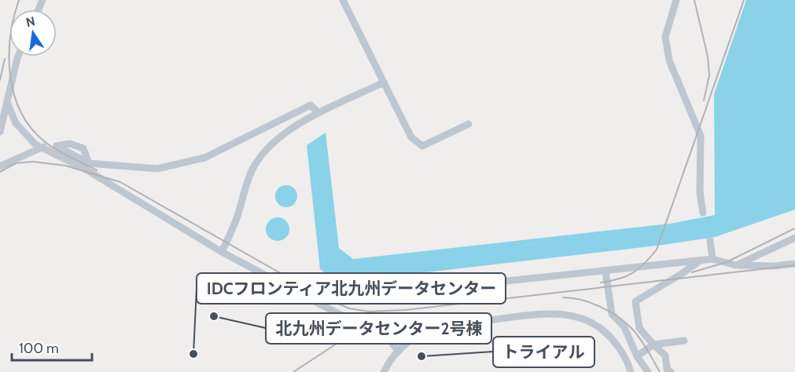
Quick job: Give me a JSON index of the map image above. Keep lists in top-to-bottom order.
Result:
{
  "places": ["北九州データセンター2号棟", "IDCフロンティア北九州データセンター", "トライアル"],
  "scale_bar": "100 m",
  "north": "top"
}
